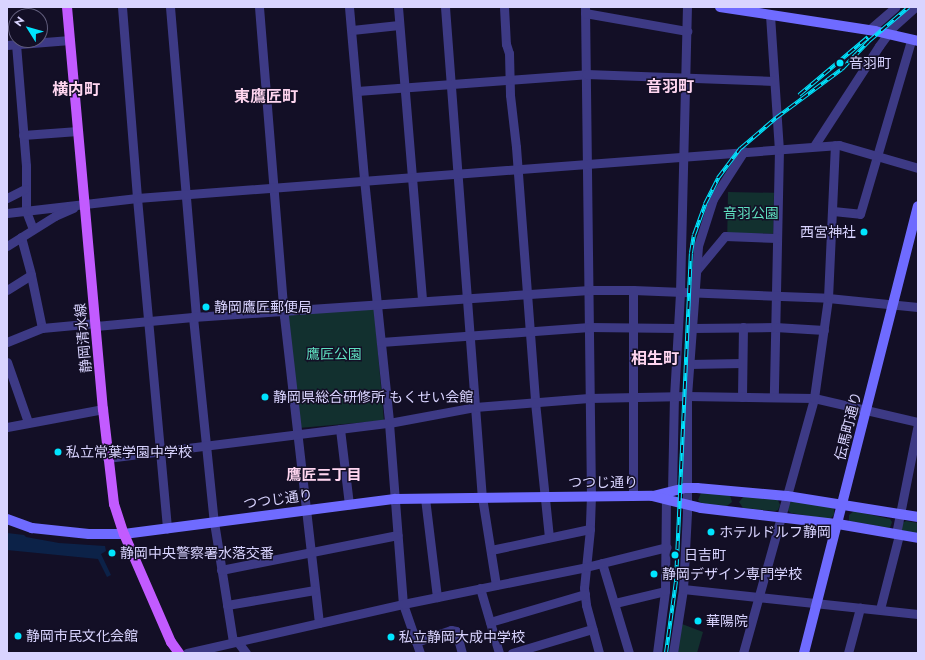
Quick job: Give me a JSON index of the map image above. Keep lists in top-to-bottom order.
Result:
{
  "streets": {
    "main road": ["静岡清水線", "伝馬町通り", "つつじ通り"]
  },
  "crossings": [
    ["静岡清水線", "つつじ通り"],
    ["伝馬町通り", "つつじ通り"]
  ],
  "districts": [
    "音羽町",
    "横内町",
    "東鷹匠町",
    "相生町",
    "鷹匠三丁目"
  ],
  "parks": ["音羽公園", "鷹匠公園"],
  "places": [
    "音羽町",
    "西宮神社",
    "静岡鷹匠郵便局",
    "静岡県総合研修所 もくせい会館",
    "私立常葉学園中学校",
    "ホテルドルフ静岡",
    "静岡中央警察署水落交番",
    "日吉町",
    "静岡デザイン専門学校",
    "華陽院",
    "静岡市民文化会館",
    "私立静岡大成中学校"
  ],
  "north": "top left"
}
